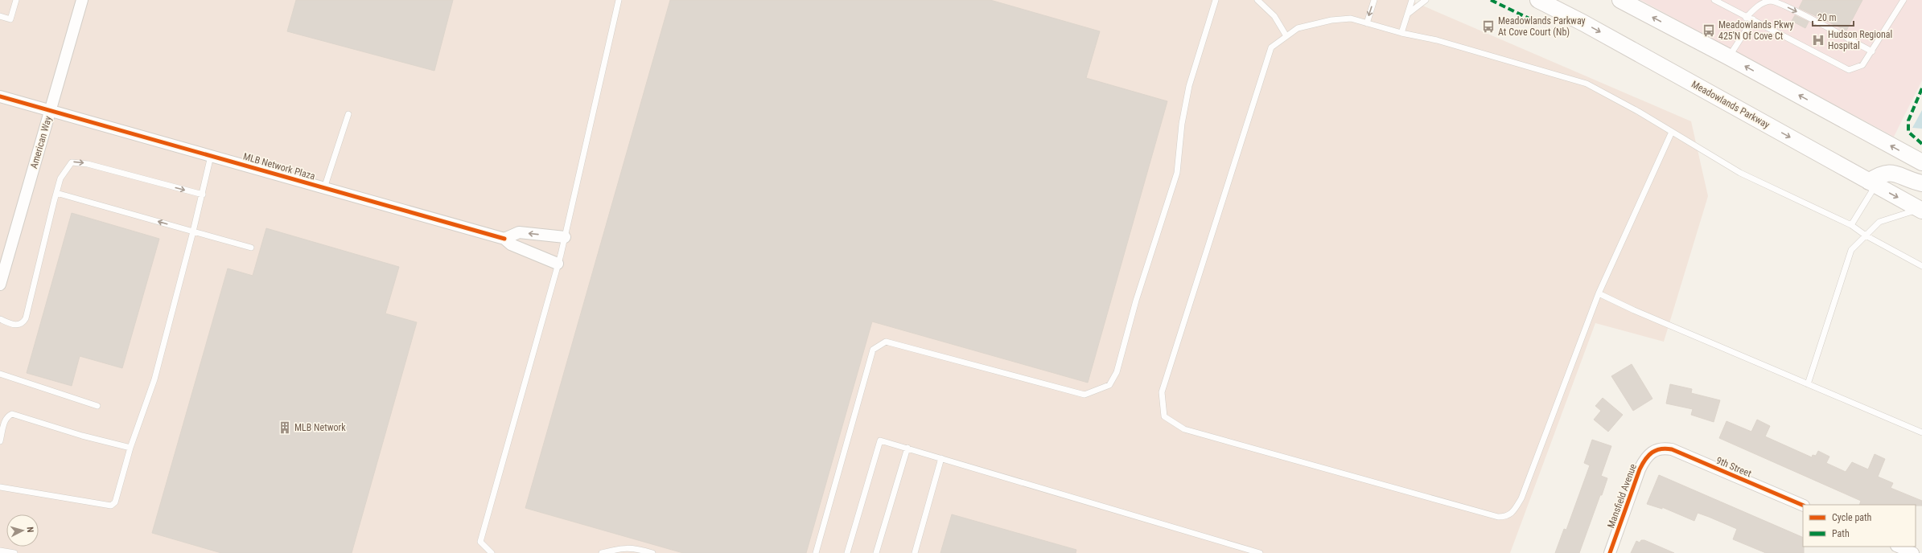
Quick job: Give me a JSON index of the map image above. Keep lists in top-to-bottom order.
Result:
{
  "streets": {
    "main road": ["Meadowlands Parkway"],
    "street": [
      "American Way",
      "MLB Network Plaza",
      "9th Street",
      "Mansfield Avenue"
    ]
  },
  "crossings": [
    ["American Way", "MLB Network Plaza"],
    ["9th Street", "Mansfield Avenue"]
  ],
  "places": {
    "bus stop": ["Meadowlands Parkway At Cove Court (Nb)", "Meadowlands Pkwy 425'N Of Cove Ct"],
    "hospital": ["Hudson Regional Hospital"],
    "building": ["MLB Network"]
  },
  "legend": ["Cycle path", "Path"],
  "scale_bar": "20 m",
  "north": "right"
}
